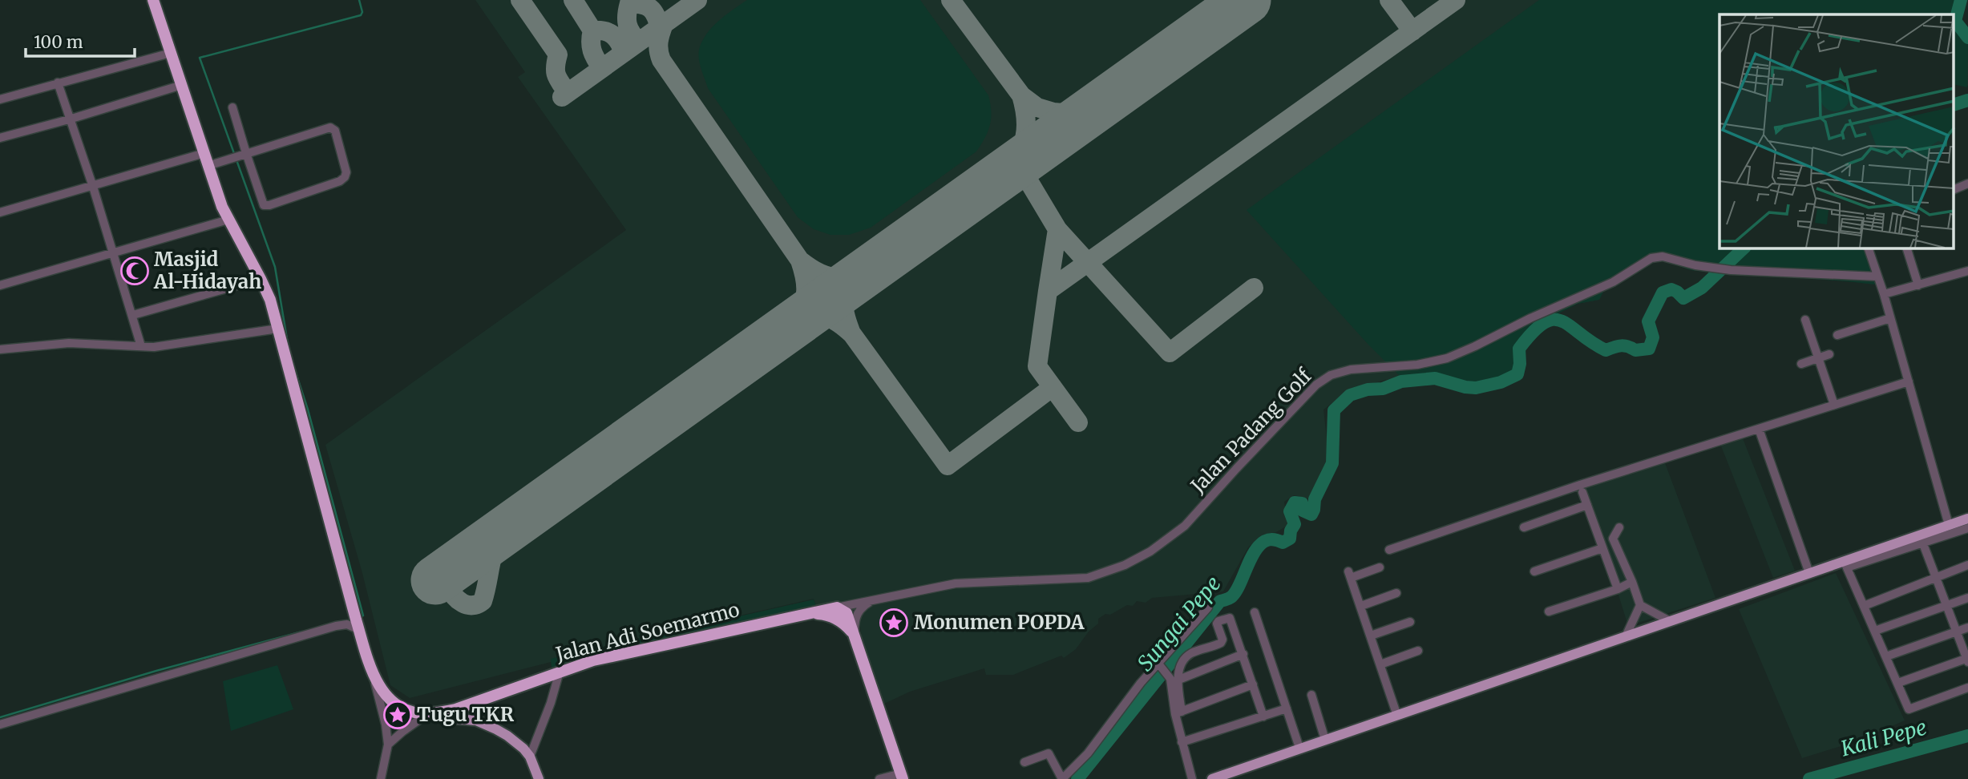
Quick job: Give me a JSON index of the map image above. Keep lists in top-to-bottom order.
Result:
{
  "streets": {
    "highway": ["Jalan Adi Soemarmo"],
    "street": ["Jalan Padang Golf"]
  },
  "crossings": [
    ["Jalan Padang Golf", "Jalan Adi Soemarmo"]
  ],
  "water": ["Sungai Pepe", "Kali Pepe"],
  "places": {
    "mosque": ["Masjid Al-Hidayah"],
    "place": ["Monumen POPDA", "Tugu TKR"]
  },
  "scale_bar": "100 m"
}
